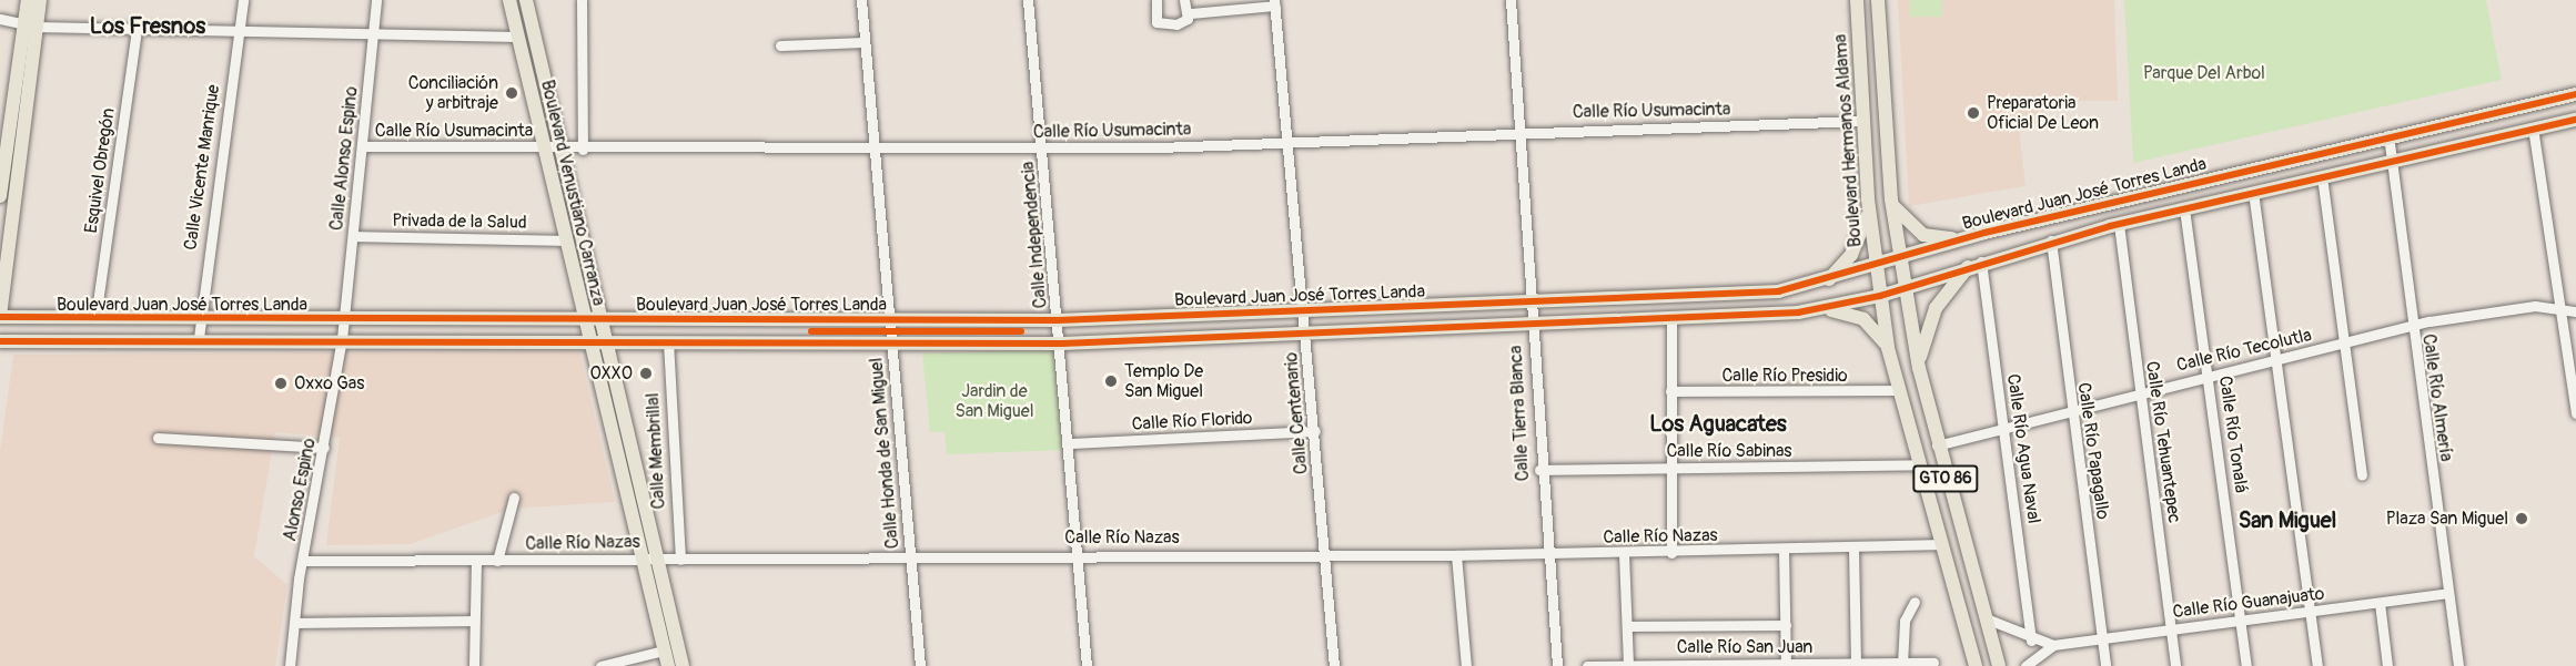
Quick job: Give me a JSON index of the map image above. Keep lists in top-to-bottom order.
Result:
{
  "streets": {
    "main road": [
      "Boulevard Hermanos Aldama",
      "Boulevard Venustiano Carranza",
      "Boulevard Juan José Torres Landa",
      "GTO 86"
    ],
    "street": [
      "Calle Río Usumacinta",
      "Calle Alonso Espino",
      "Calle Vicente Manrique",
      "Esquivel Obregón",
      "Privada de la Salud",
      "Calle Independencia",
      "Calle Río Tecolutla",
      "Calle Río Presidio",
      "Calle Río Almería",
      "Calle Centenario",
      "Calle Tierra Blanca",
      "Calle Río Florido",
      "Calle Río Tonalá",
      "Calle Río Tehuantepec",
      "Calle Río Agua Naval",
      "Calle Membrillal",
      "Calle Río Sabinas",
      "Calle Río Papagallo",
      "Calle Honda de San Miguel",
      "Alonso Espino",
      "Calle Río Nazas",
      "Calle Río Guanajuato",
      "Calle Río San Juan"
    ]
  },
  "crossings": [
    ["Calle Río Usumacinta", "Boulevard Hermanos Aldama"],
    ["Calle Río Usumacinta", "Calle Alonso Espino"],
    ["Calle Río Usumacinta", "Boulevard Venustiano Carranza"],
    ["Calle Río Usumacinta", "Calle Independencia"],
    ["Calle Río Usumacinta", "Calle Centenario"],
    ["Calle Río Usumacinta", "Calle Tierra Blanca"],
    ["Calle Río Usumacinta", "Calle Honda de San Miguel"],
    ["Boulevard Hermanos Aldama", "Boulevard Juan José Torres Landa"],
    ["Boulevard Hermanos Aldama", "Calle Río Tecolutla"],
    ["Boulevard Hermanos Aldama", "Calle Río Presidio"],
    ["Boulevard Hermanos Aldama", "Calle Río Sabinas"],
    ["Boulevard Hermanos Aldama", "Calle Río Nazas"],
    ["Boulevard Hermanos Aldama", "Calle Río Guanajuato"],
    ["Calle Alonso Espino", "Boulevard Juan José Torres Landa"],
    ["Calle Alonso Espino", "Privada de la Salud"],
    ["Calle Alonso Espino", "Alonso Espino"],
    ["Calle Vicente Manrique", "Boulevard Juan José Torres Landa"],
    ["Esquivel Obregón", "Boulevard Juan José Torres Landa"],
    ["Boulevard Venustiano Carranza", "Boulevard Juan José Torres Landa"],
    ["Boulevard Venustiano Carranza", "Privada de la Salud"],
    ["Boulevard Venustiano Carranza", "Calle Río Nazas"],
    ["Boulevard Juan José Torres Landa", "Calle Independencia"],
    ["Boulevard Juan José Torres Landa", "Calle Río Almería"],
    ["Boulevard Juan José Torres Landa", "Calle Centenario"],
    ["Boulevard Juan José Torres Landa", "Calle Tierra Blanca"],
    ["Boulevard Juan José Torres Landa", "Calle Río Tonalá"],
    ["Boulevard Juan José Torres Landa", "Calle Río Tehuantepec"],
    ["Boulevard Juan José Torres Landa", "Calle Río Agua Naval"],
    ["Boulevard Juan José Torres Landa", "Calle Membrillal"],
    ["Boulevard Juan José Torres Landa", "Calle Río Papagallo"],
    ["Boulevard Juan José Torres Landa", "Calle Honda de San Miguel"],
    ["Boulevard Juan José Torres Landa", "Alonso Espino"],
    ["Calle Independencia", "Calle Río Florido"],
    ["Calle Independencia", "Calle Río Nazas"],
    ["Calle Río Tecolutla", "Calle Río Almería"],
    ["Calle Río Tecolutla", "Calle Río Tonalá"],
    ["Calle Río Tecolutla", "Calle Río Tehuantepec"],
    ["Calle Río Tecolutla", "Calle Río Agua Naval"],
    ["Calle Río Tecolutla", "Calle Río Papagallo"],
    ["Calle Río Almería", "Calle Río Guanajuato"],
    ["Calle Centenario", "Calle Río Florido"],
    ["Calle Centenario", "Calle Río Nazas"],
    ["Calle Tierra Blanca", "Calle Río Sabinas"],
    ["Calle Tierra Blanca", "Calle Río Nazas"],
    ["Calle Río Tonalá", "Calle Río Guanajuato"],
    ["Calle Río Tehuantepec", "Calle Río Guanajuato"],
    ["Calle Río Agua Naval", "Calle Río Guanajuato"],
    ["Calle Membrillal", "Calle Río Nazas"],
    ["Calle Río Papagallo", "Calle Río Guanajuato"],
    ["Calle Honda de San Miguel", "Calle Río Nazas"],
    ["Alonso Espino", "Calle Río Nazas"]
  ],
  "districts": ["Los Fresnos", "Los Aguacates", "San Miguel"],
  "parks": ["Parque Del Arbol", "Jardin de San Miguel"],
  "places": [
    "Conciliación y arbitraje",
    "Preparatoria Oficial De Leon",
    "OXXO",
    "Templo De San Miguel",
    "Oxxo Gas",
    "Plaza San Miguel"
  ]
}
